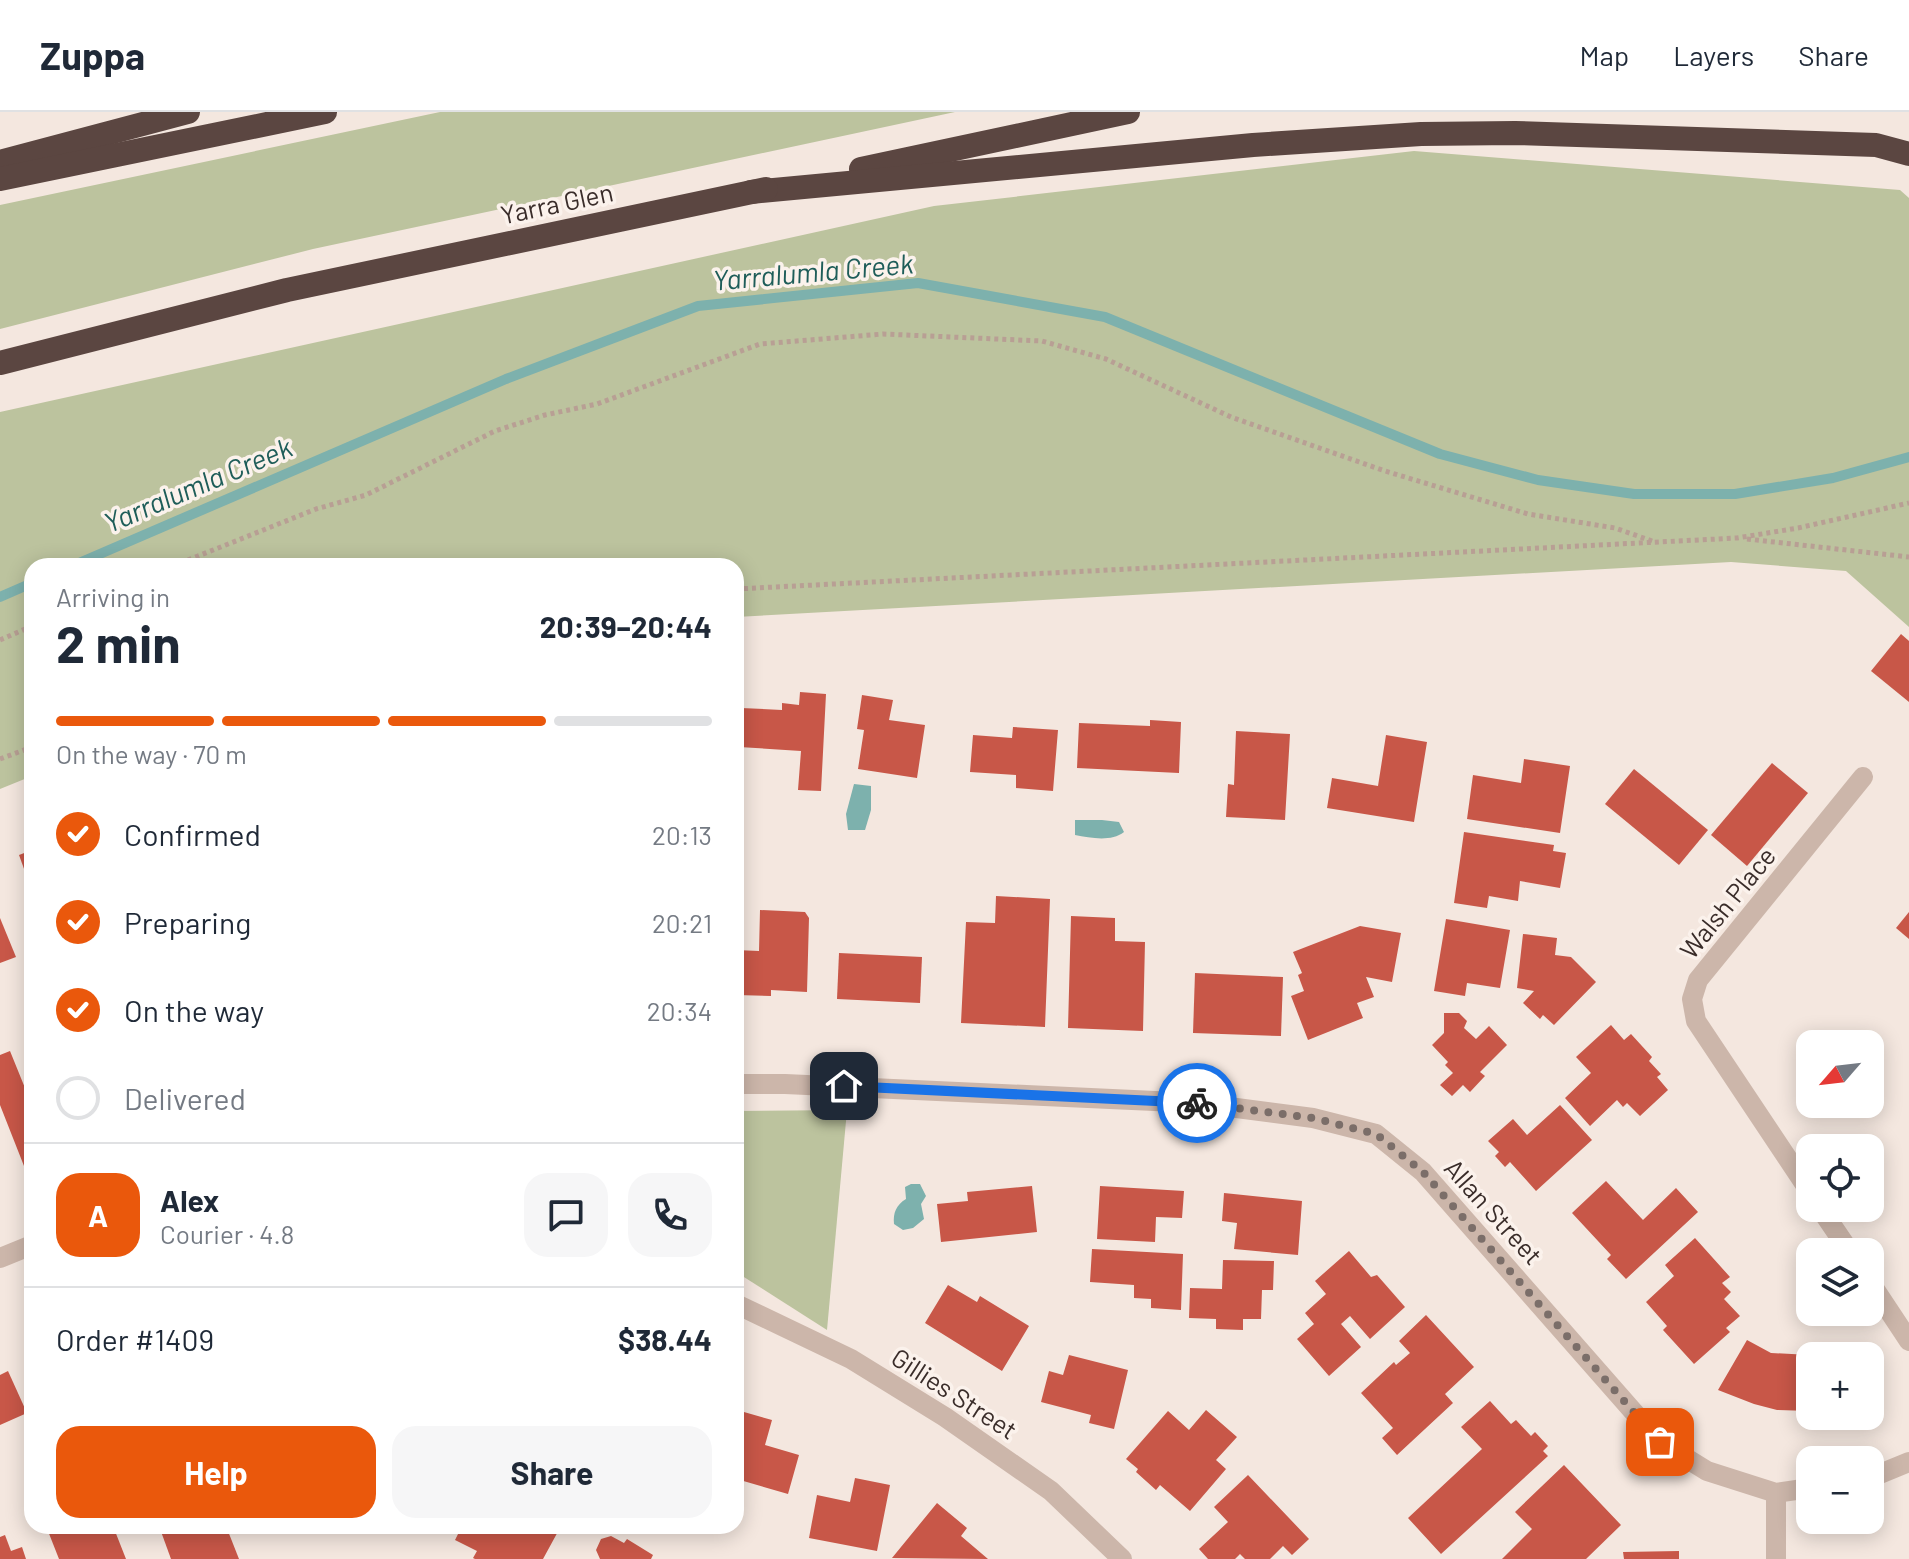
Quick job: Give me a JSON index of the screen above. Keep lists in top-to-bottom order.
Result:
{
  "streets": {
    "highway": ["Yarra Glen"],
    "street": ["Walsh Place", "Allan Street", "Gillies Street"]
  },
  "water": ["Yarralumla Creek"],
  "north": "bottom left",
  "page": {
    "header": "Zuppa",
    "nav": ["Map", "Layers", "Share"],
    "heading": ["2 min", "Arriving in", "20:39–20:44"],
    "panel": [
      "Alex",
      "Courier · 4.8",
      "Order #1409",
      "$38.44"
    ],
    "bar": "On the way · 70 m",
    "list": [
      ["Confirmed", "20:13"],
      ["Preparing", "20:21"],
      ["On the way", "20:34"],
      "Delivered"
    ],
    "map_buttons": ["+", "−"],
    "round": "A",
    "buttons": ["Help", "Share"]
  }
}
